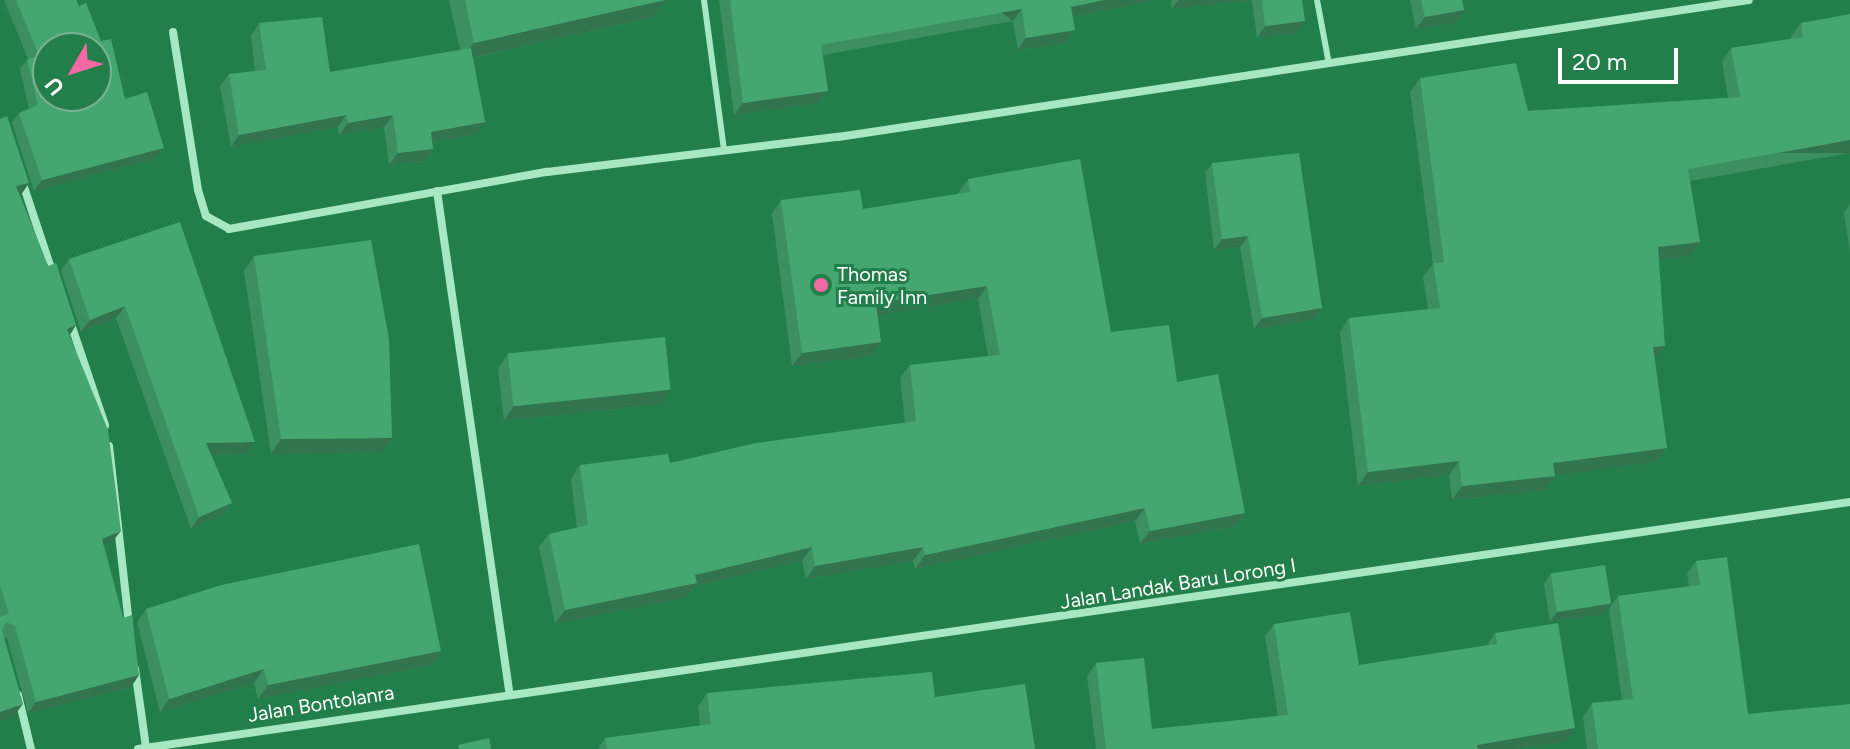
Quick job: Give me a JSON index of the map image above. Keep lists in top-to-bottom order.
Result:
{
  "streets": {
    "street": ["Jalan Landak Baru Lorong I", "Jalan Bontolanra"]
  },
  "crossings": [
    ["Jalan Landak Baru Lorong I", "Jalan Bontolanra"]
  ],
  "places": ["Thomas Family Inn"],
  "scale_bar": "20 m",
  "north": "bottom left"
}
